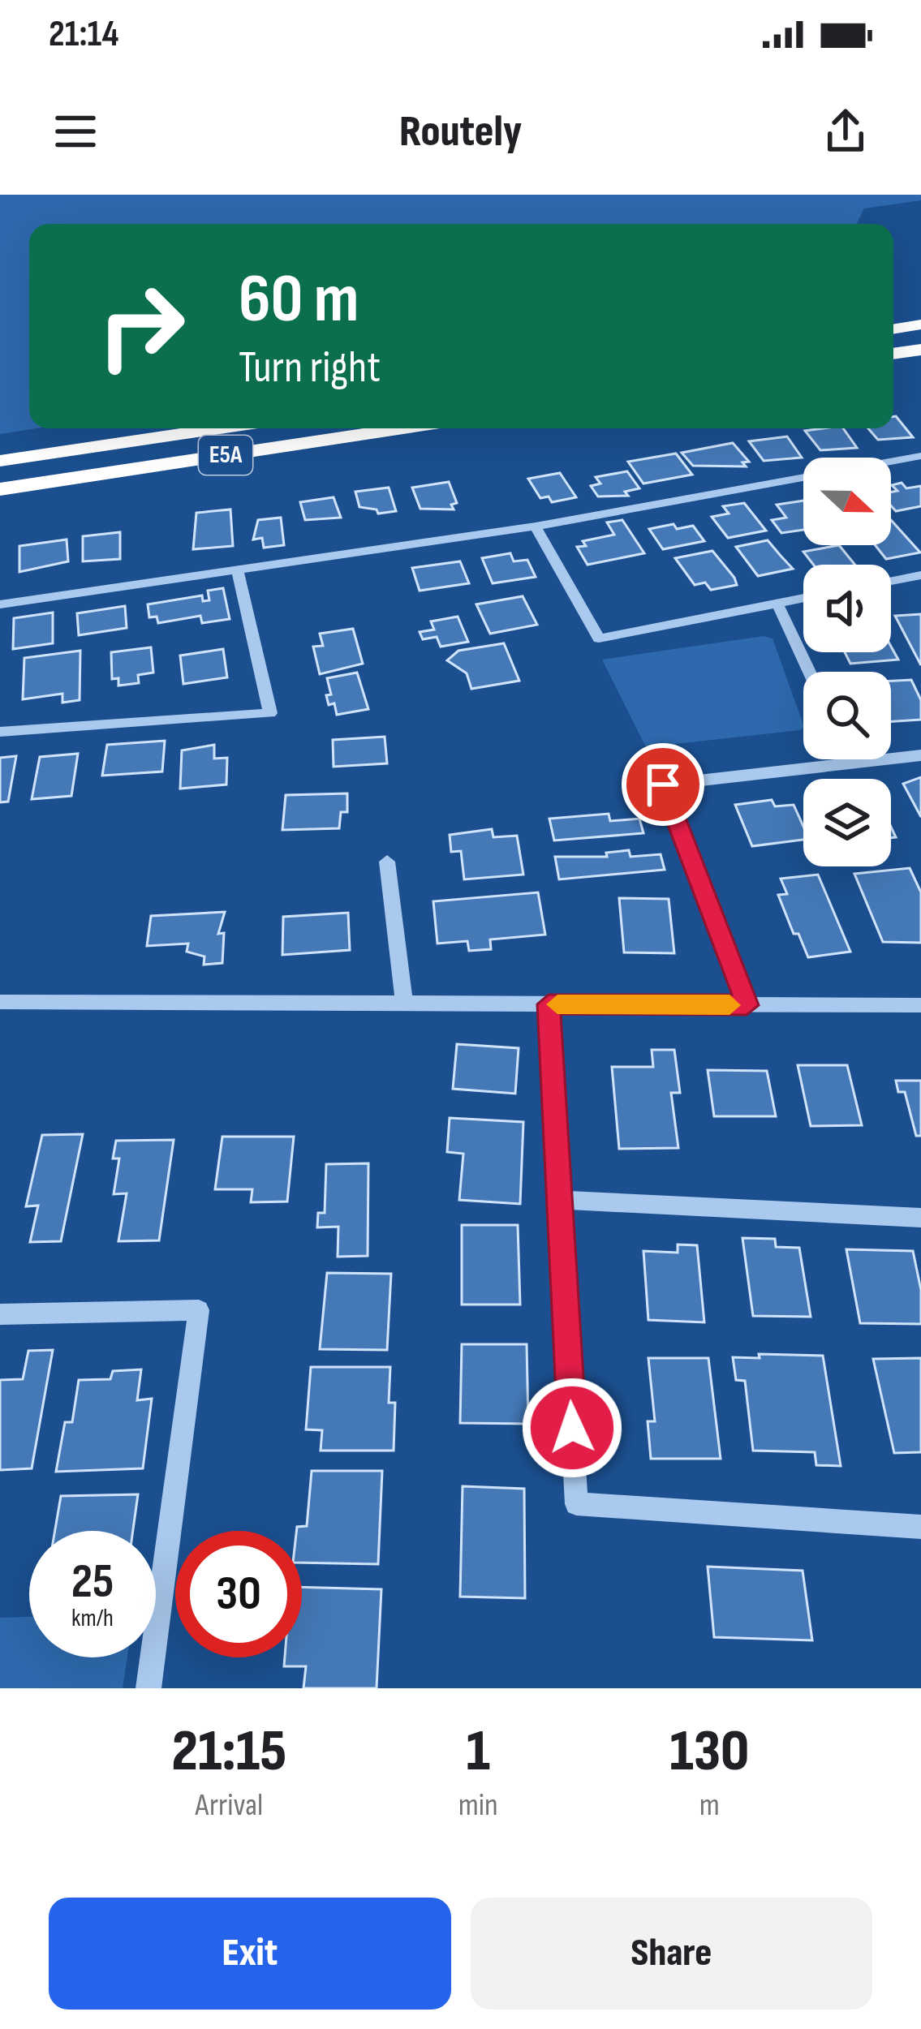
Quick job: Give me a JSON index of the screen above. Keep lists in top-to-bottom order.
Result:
{
  "streets": {
    "highway": ["E5A"]
  },
  "north": "right",
  "page": {
    "status": "21:14",
    "header": "Routely",
    "turn": ["60 m", "Turn right"],
    "speed": "25 km/h",
    "limit": "30",
    "eta": [
      "21:15",
      "Arrival",
      "1",
      "min",
      "130",
      "m"
    ],
    "buttons": ["Exit", "Share"]
  }
}
